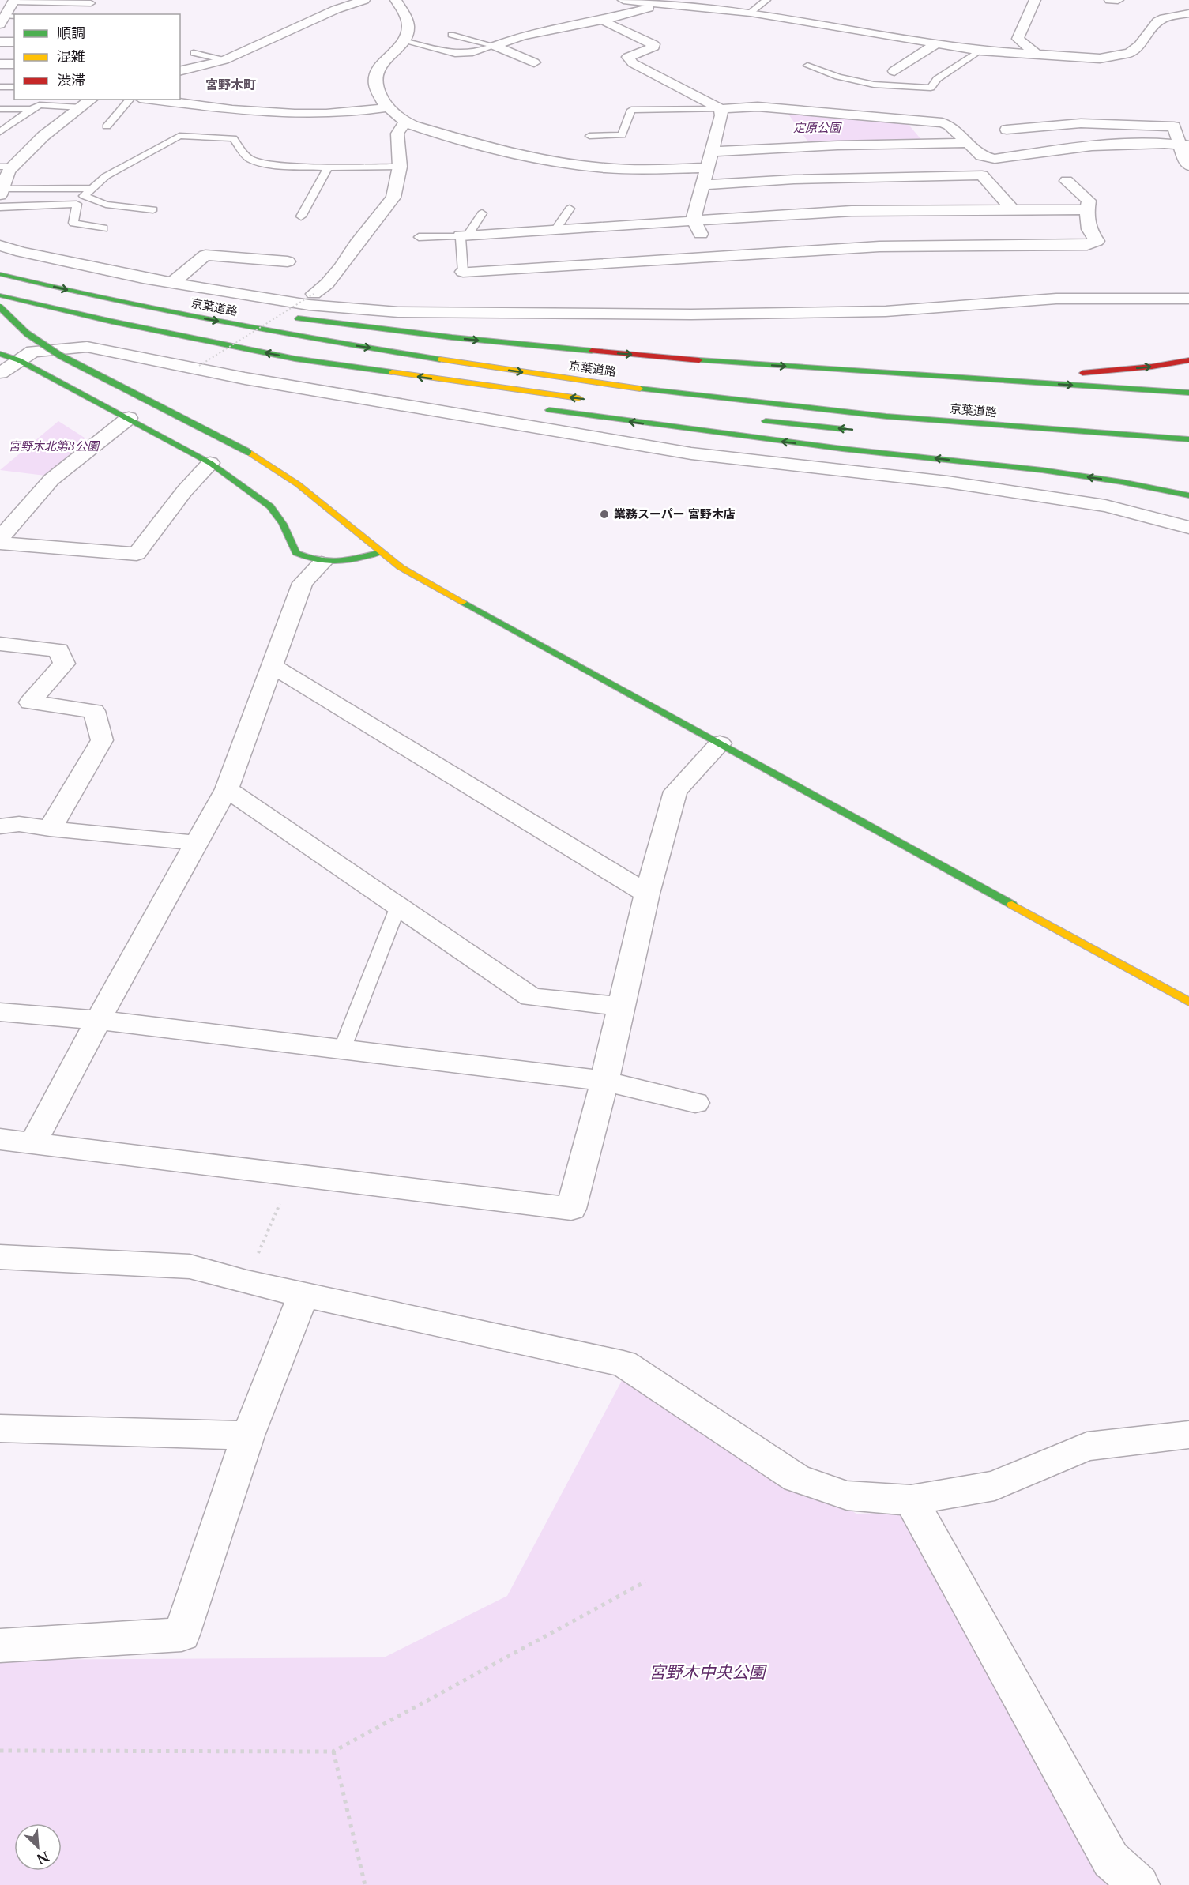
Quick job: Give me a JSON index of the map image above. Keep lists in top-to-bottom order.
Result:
{
  "streets": {
    "main road": ["京葉道路"]
  },
  "districts": ["宮野木町"],
  "parks": ["定原公園", "宮野木北第3公園", "宮野木中央公園"],
  "places": ["業務スーパー 宮野木店"],
  "legend": ["順調", "混雑", "渋滞"],
  "north": "bottom right"
}
